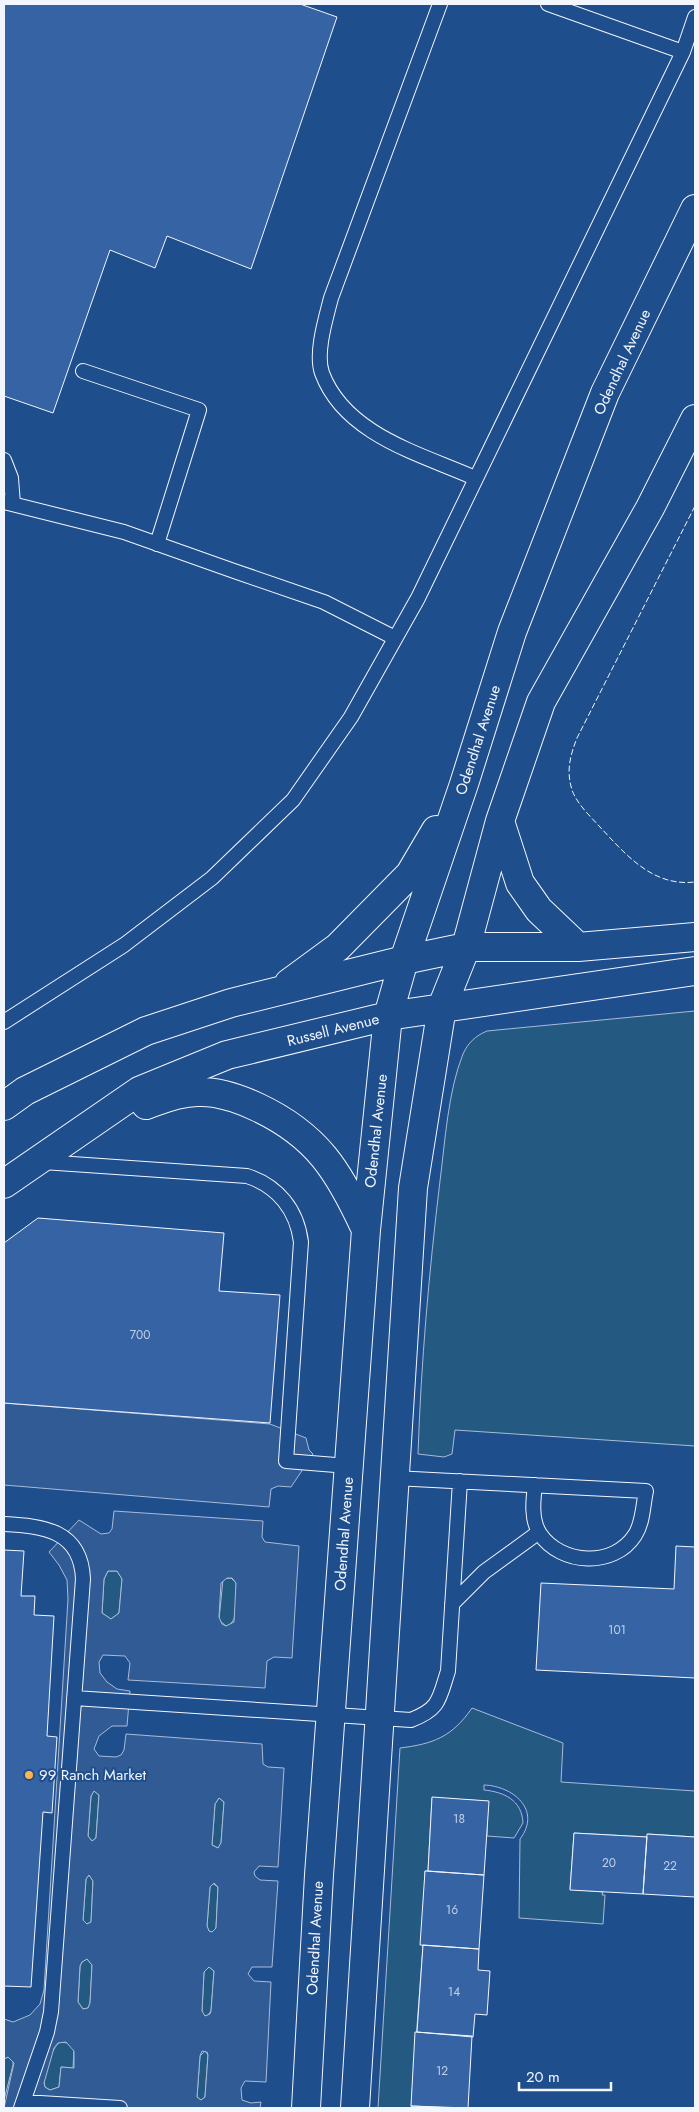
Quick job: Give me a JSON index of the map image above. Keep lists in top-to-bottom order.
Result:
{
  "streets": {
    "street": ["Odendhal Avenue", "Russell Avenue"]
  },
  "crossings": [
    ["Odendhal Avenue", "Russell Avenue"]
  ],
  "places": ["99 Ranch Market"],
  "house_numbers": [
    "700",
    "101",
    "18",
    "20",
    "22",
    "16",
    "14",
    "12"
  ],
  "scale_bar": "20 m"
}
